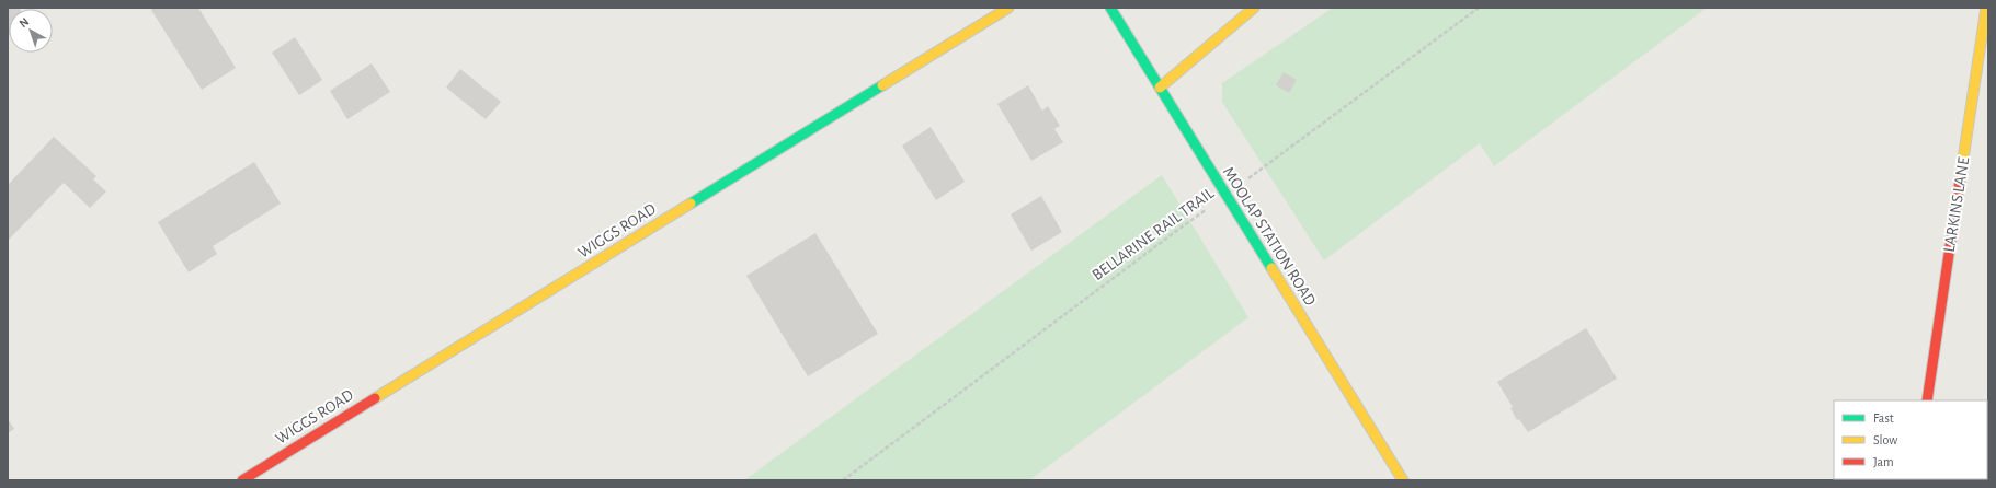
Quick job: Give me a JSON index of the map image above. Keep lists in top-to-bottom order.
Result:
{
  "streets": {
    "street": ["LARKINS LANE", "WIGGS ROAD", "MOOLAP STATION ROAD"],
    "path": ["BELLARINE RAIL TRAIL"]
  },
  "crossings": [
    ["BELLARINE RAIL TRAIL", "MOOLAP STATION ROAD"]
  ],
  "legend": ["Fast", "Slow", "Jam"],
  "north": "top left"
}
